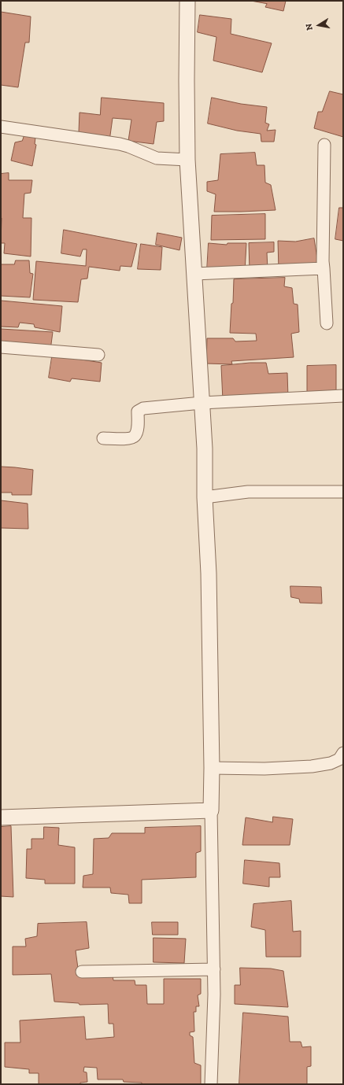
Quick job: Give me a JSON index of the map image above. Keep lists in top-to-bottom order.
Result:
{
  "north": "left"
}
